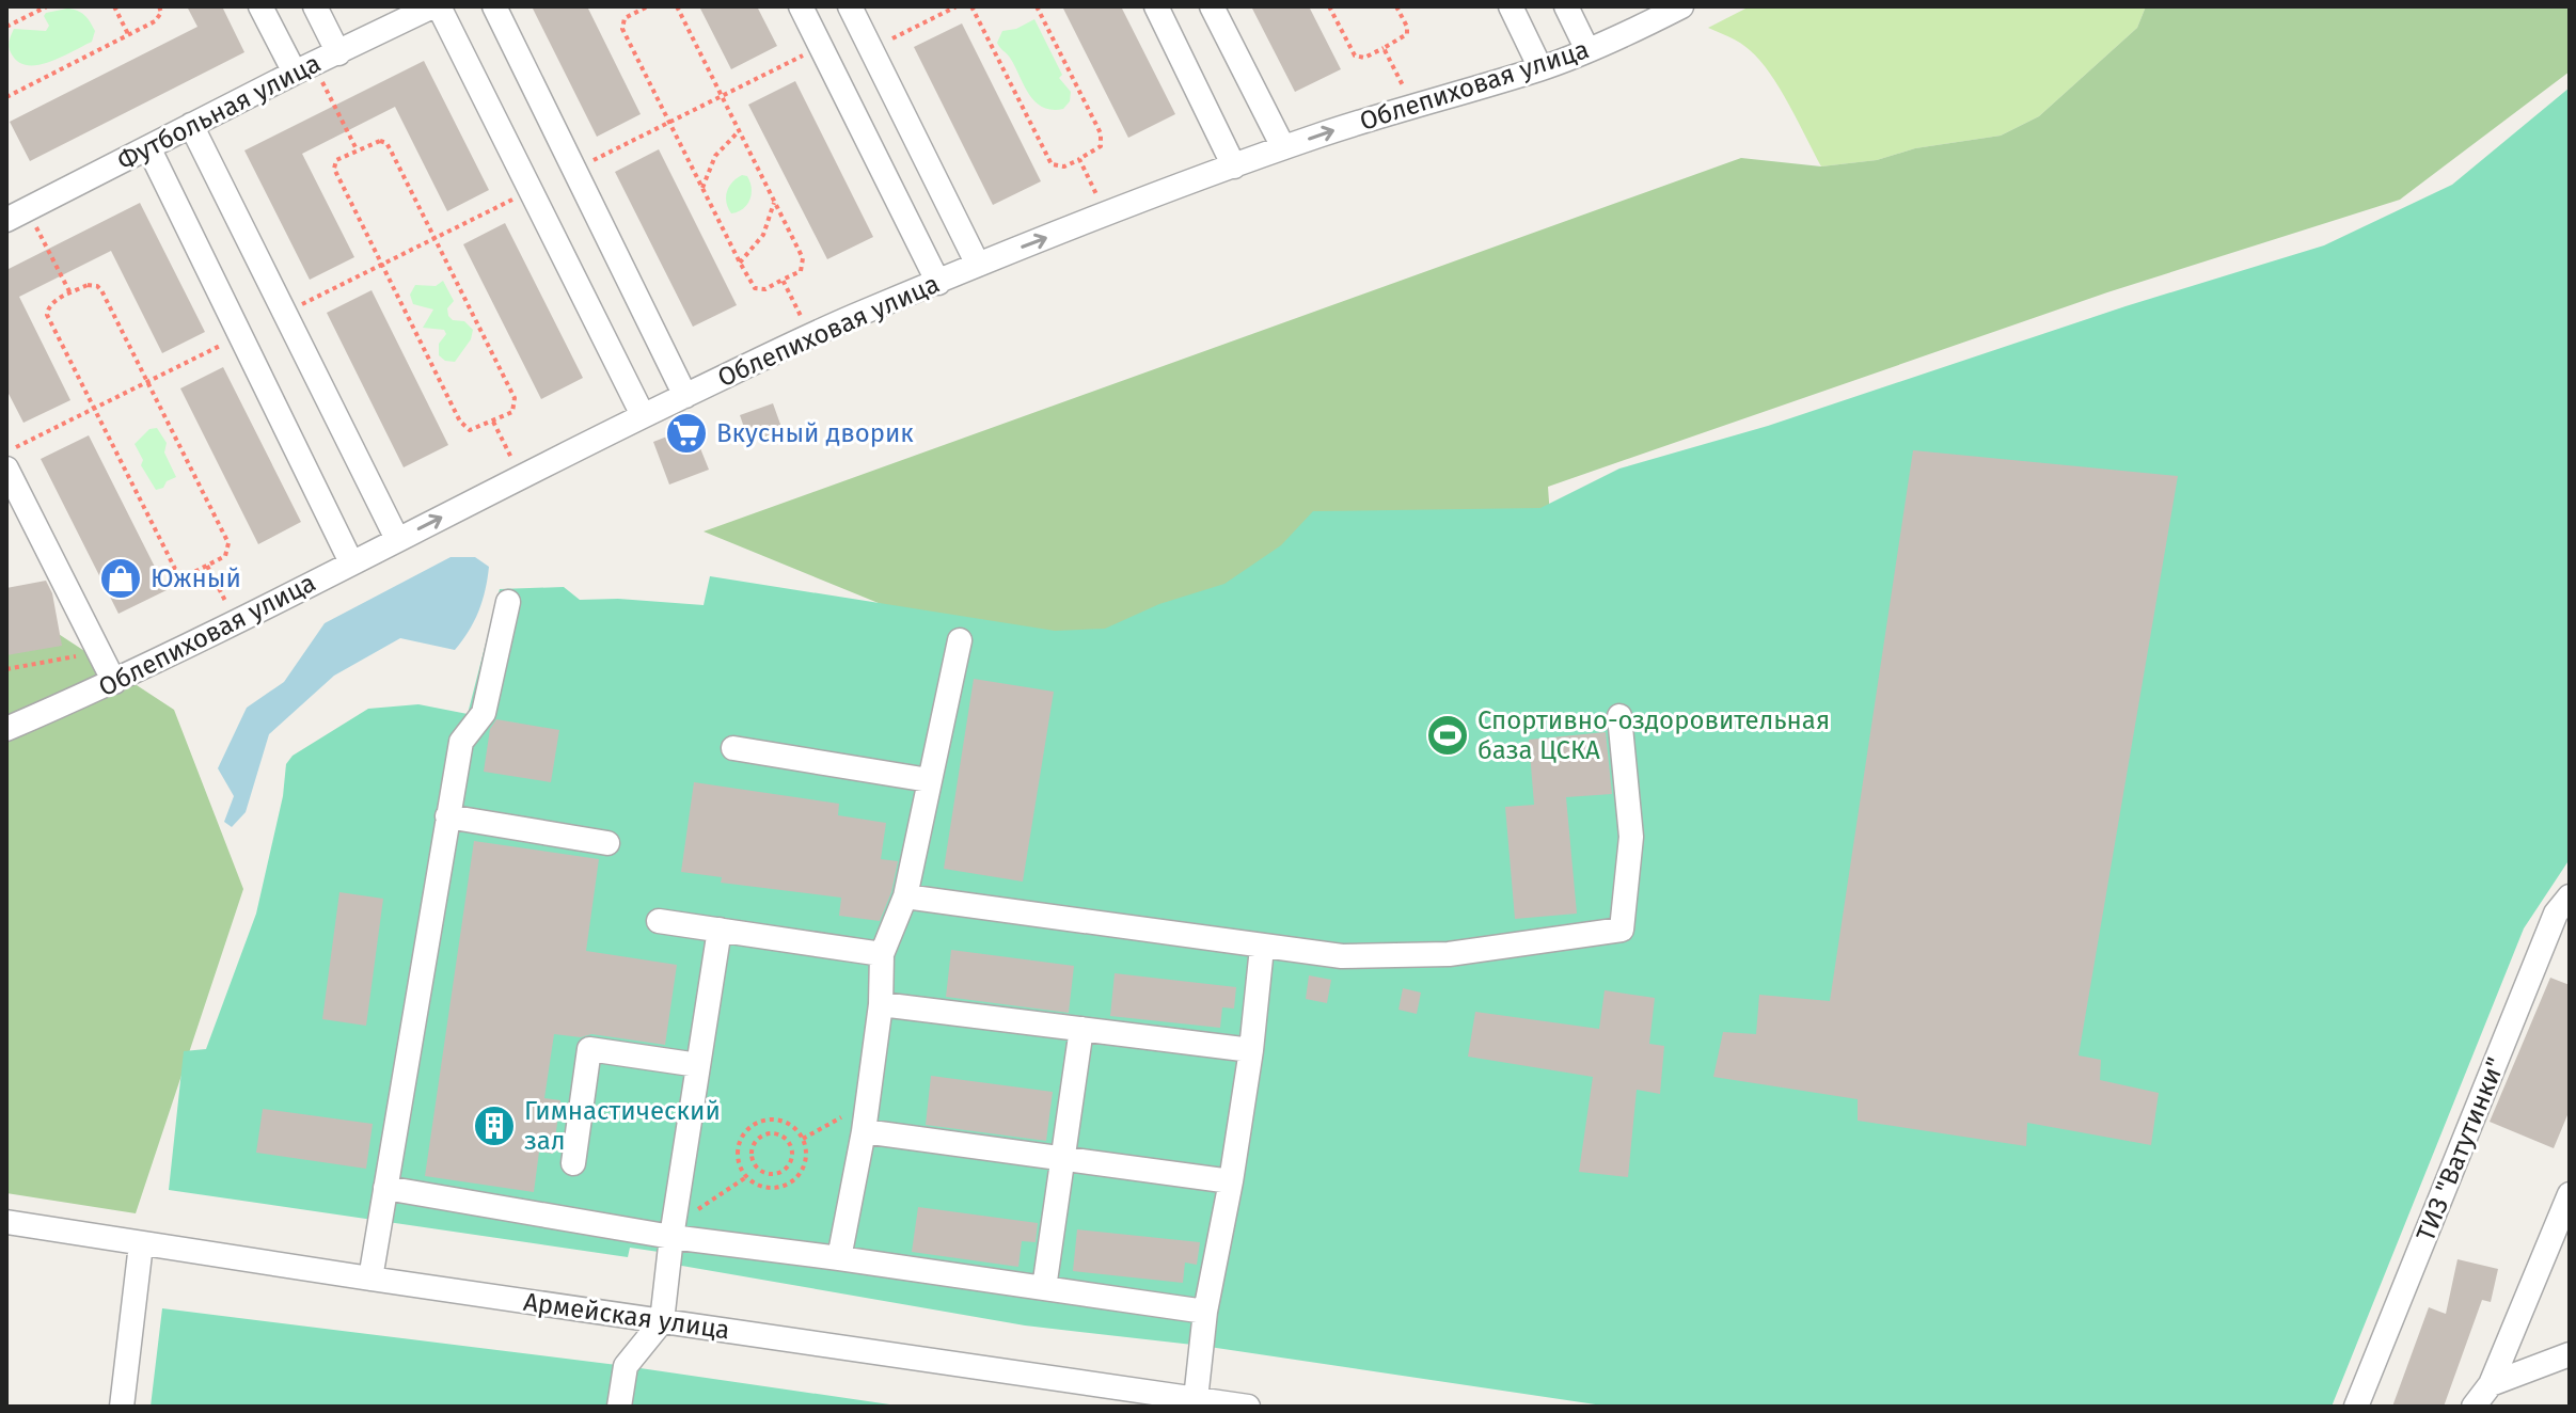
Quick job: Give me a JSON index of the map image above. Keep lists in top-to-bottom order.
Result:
{
  "streets": {
    "street": [
      "Облепиховая улица",
      "Футбольная улица",
      "ТИЗ \"Ватутинки\"",
      "Армейская улица"
    ]
  },
  "places": {
    "supermarket": ["Вкусный дворик"],
    "shop": ["Южный"],
    "sports": ["Спортивно-оздоровительная база ЦСКА"],
    "building": ["Гимнастический зал"]
  }
}
